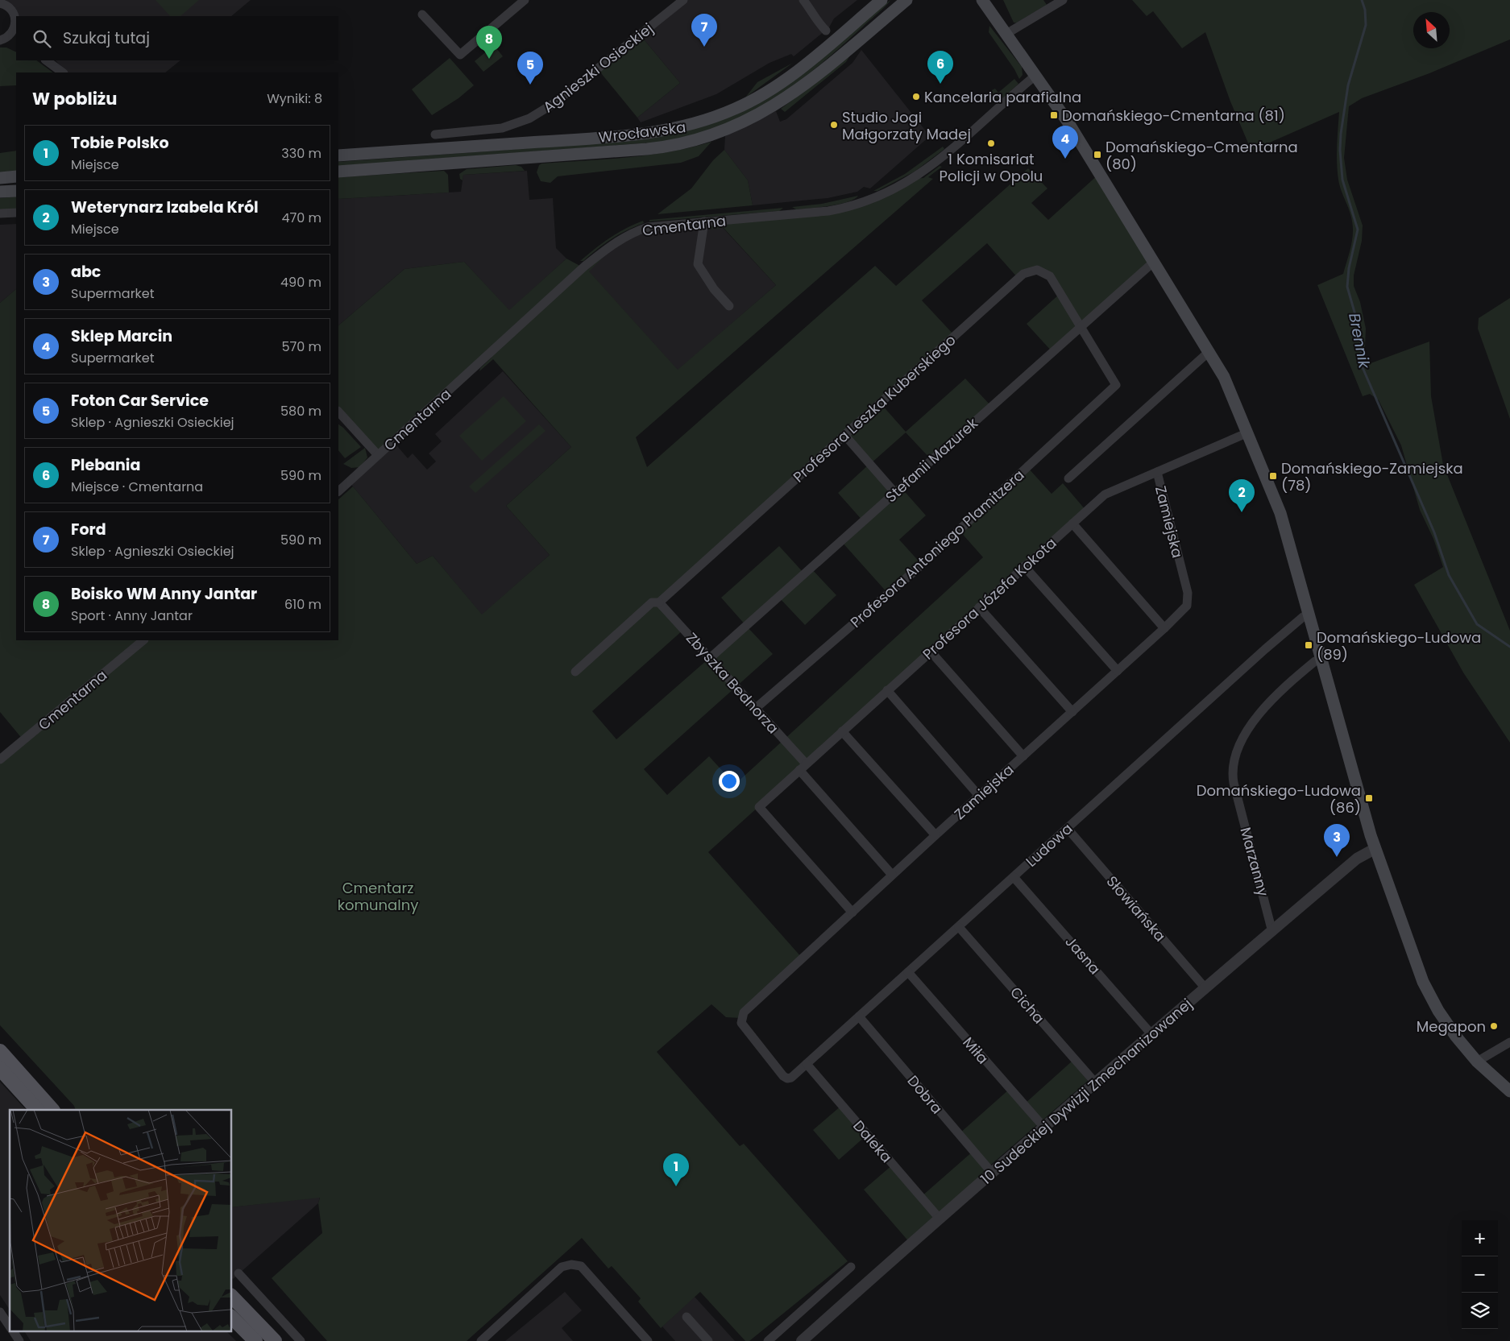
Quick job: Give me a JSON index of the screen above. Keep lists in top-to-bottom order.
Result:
{
  "streets": {
    "main road": ["Wrocławska"],
    "street": [
      "Agnieszki Osieckiej",
      "Cmentarna",
      "Profesora Leszka Kuberskiego",
      "Stefanii Mazurek",
      "Zamiejska",
      "Profesora Antoniego Plamitzera",
      "Profesora Józefa Kokota",
      "Zbyszka Bednorza",
      "Ludowa",
      "Marzanny",
      "Słowiańska",
      "Jasna",
      "Cicha",
      "Miła",
      "10 Sudeckiej Dywizji Zmechanizowanej",
      "Dobra",
      "Daleka"
    ]
  },
  "crossings": [
    ["Profesora Leszka Kuberskiego", "Stefanii Mazurek"],
    ["Profesora Leszka Kuberskiego", "Profesora Antoniego Plamitzera"],
    ["Profesora Leszka Kuberskiego", "Zbyszka Bednorza"],
    ["Stefanii Mazurek", "Zbyszka Bednorza"],
    ["Zamiejska", "Profesora Józefa Kokota"],
    ["Zamiejska", "Zbyszka Bednorza"],
    ["Zamiejska", "Ludowa"],
    ["Profesora Antoniego Plamitzera", "Zbyszka Bednorza"],
    ["Profesora Józefa Kokota", "Zbyszka Bednorza"],
    ["Ludowa", "Słowiańska"],
    ["Ludowa", "Jasna"],
    ["Ludowa", "Cicha"],
    ["Ludowa", "Miła"],
    ["Ludowa", "Dobra"],
    ["Ludowa", "Daleka"],
    ["Marzanny", "10 Sudeckiej Dywizji Zmechanizowanej"],
    ["Słowiańska", "10 Sudeckiej Dywizji Zmechanizowanej"],
    ["Jasna", "10 Sudeckiej Dywizji Zmechanizowanej"],
    ["Cicha", "10 Sudeckiej Dywizji Zmechanizowanej"],
    ["Miła", "10 Sudeckiej Dywizji Zmechanizowanej"],
    ["10 Sudeckiej Dywizji Zmechanizowanej", "Dobra"],
    ["10 Sudeckiej Dywizji Zmechanizowanej", "Daleka"]
  ],
  "water": ["Brennik"],
  "parks": ["Cmentarz komunalny"],
  "places": {
    "other": [
      "Kancelaria parafialna",
      "Studio Jogi Małgorzaty Madej",
      "1 Komisariat Policji w Opolu",
      "Megapon"
    ],
    "transit": [
      "Domańskiego-Cmentarna (81)",
      "Domańskiego-Cmentarna (80)",
      "Domańskiego-Zamiejska (78)",
      "Domańskiego-Ludowa (89)",
      "Domańskiego-Ludowa (86)"
    ]
  },
  "north": "top left",
  "page": {
    "pins": [
      "7",
      "8",
      "6",
      "5",
      "4",
      "2",
      "3",
      "1"
    ],
    "search": "Szukaj tutaj",
    "heading": ["W pobliżu", "Wyniki: 8"],
    "list": [
      {
        "mark": "1",
        "name": "Tobie Polsko",
        "note": "Miejsce",
        "value": "330 m"
      },
      {
        "mark": "2",
        "name": "Weterynarz Izabela Król",
        "note": "Miejsce",
        "value": "470 m"
      },
      {
        "mark": "3",
        "name": "abc",
        "note": "Supermarket",
        "value": "490 m"
      },
      {
        "mark": "4",
        "name": "Sklep Marcin",
        "note": "Supermarket",
        "value": "570 m"
      },
      {
        "mark": "5",
        "name": "Foton Car Service",
        "note": "Sklep · Agnieszki Osieckiej",
        "value": "580 m"
      },
      {
        "mark": "6",
        "name": "Plebania",
        "note": "Miejsce · Cmentarna",
        "value": "590 m"
      },
      {
        "mark": "7",
        "name": "Ford",
        "note": "Sklep · Agnieszki Osieckiej",
        "value": "590 m"
      },
      {
        "mark": "8",
        "name": "Boisko WM Anny Jantar",
        "note": "Sport · Anny Jantar",
        "value": "610 m"
      }
    ],
    "map_buttons": ["+", "−"]
  }
}
